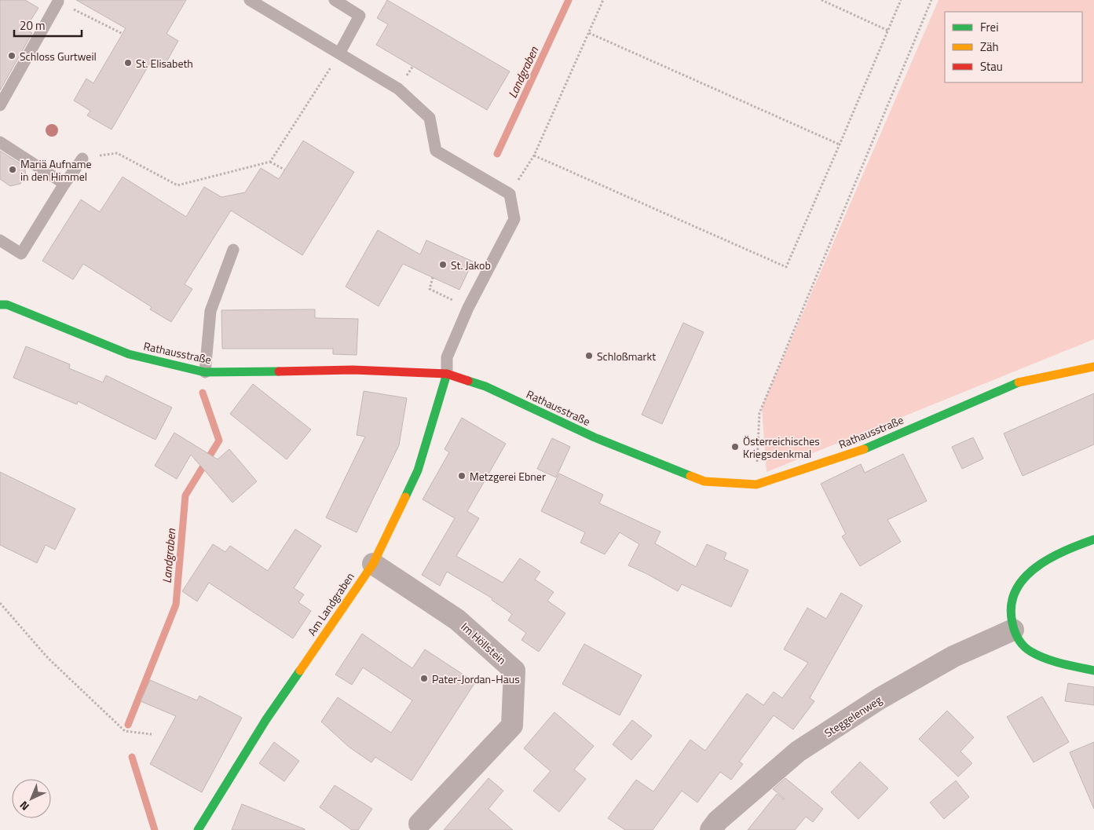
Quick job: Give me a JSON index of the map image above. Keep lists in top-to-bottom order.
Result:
{
  "streets": {
    "main road": ["Rathausstraße", "Am Landgraben"],
    "street": ["Im Höllstein", "Steggelenweg"]
  },
  "crossings": [
    ["Rathausstraße", "Am Landgraben"],
    ["Am Landgraben", "Im Höllstein"]
  ],
  "water": ["Landgraben"],
  "places": [
    "Schloss Gurtweil",
    "St. Elisabeth",
    "Mariä Aufname in den Himmel",
    "St. Jakob",
    "Schloßmarkt",
    "Österreichisches Kriegsdenkmal",
    "Metzgerei Ebner",
    "Pater-Jordan-Haus"
  ],
  "legend": ["Frei", "Zäh", "Stau"],
  "scale_bar": "20 m",
  "north": "bottom left"
}
